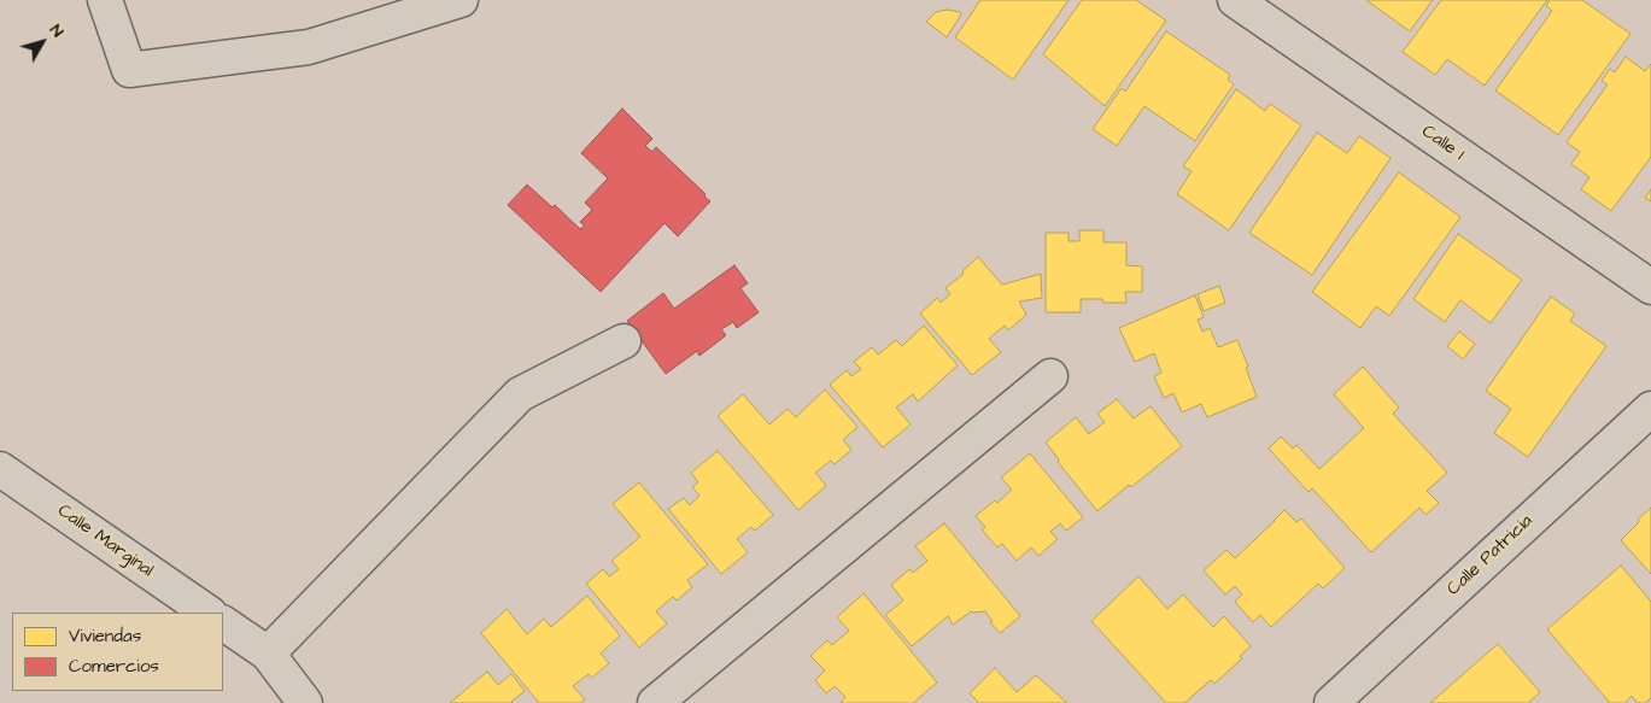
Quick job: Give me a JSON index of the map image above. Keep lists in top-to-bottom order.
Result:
{
  "streets": {
    "street": ["Calle 1", "Calle Marginal", "Calle Patricia"]
  },
  "legend": ["Viviendas", "Comercios"],
  "north": "top right"
}
